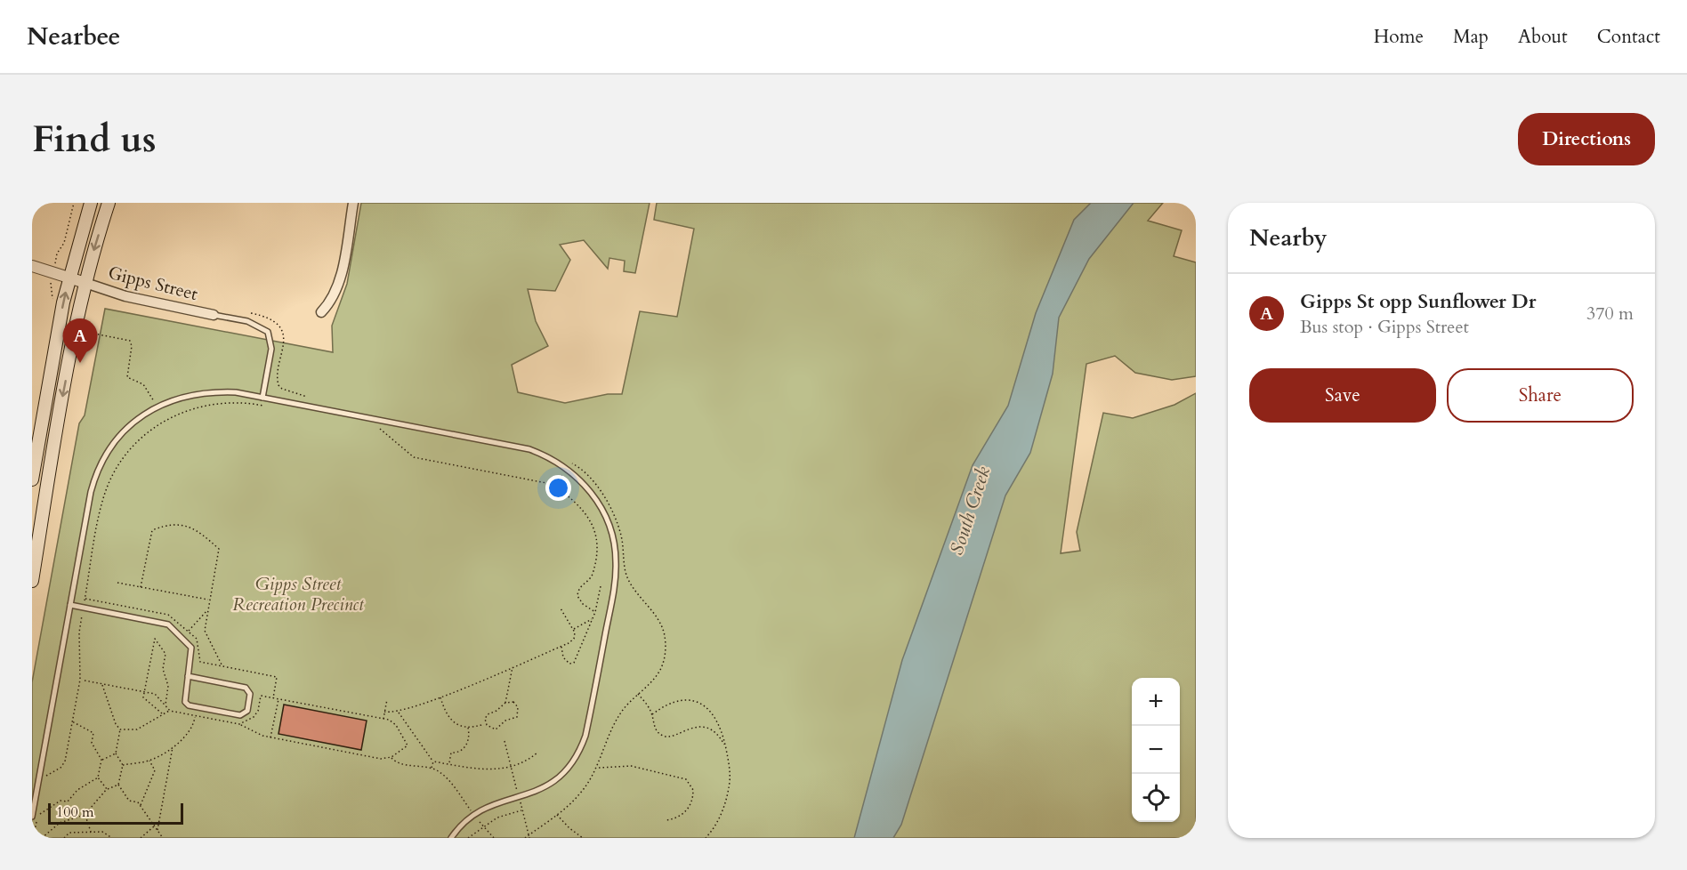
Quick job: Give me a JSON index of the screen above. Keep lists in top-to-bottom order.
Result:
{
  "streets": {
    "main road": ["Gipps Street"]
  },
  "water": ["South Creek"],
  "parks": ["Gipps Street Recreation Precinct"],
  "scale_bar": "100 m",
  "page": {
    "header": "Nearbee",
    "nav": [
      "Home",
      "Map",
      "About",
      "Contact"
    ],
    "buttons": [
      "Directions",
      ["Save", "Share"]
    ],
    "title": "Find us",
    "heading": "Nearby",
    "list": [
      {
        "mark": "A",
        "name": "Gipps St opp Sunflower Dr",
        "note": "Bus stop · Gipps Street",
        "value": "370 m"
      }
    ],
    "pins": "A",
    "map_buttons": ["+", "−"],
    "scale": "100 m"
  }
}
